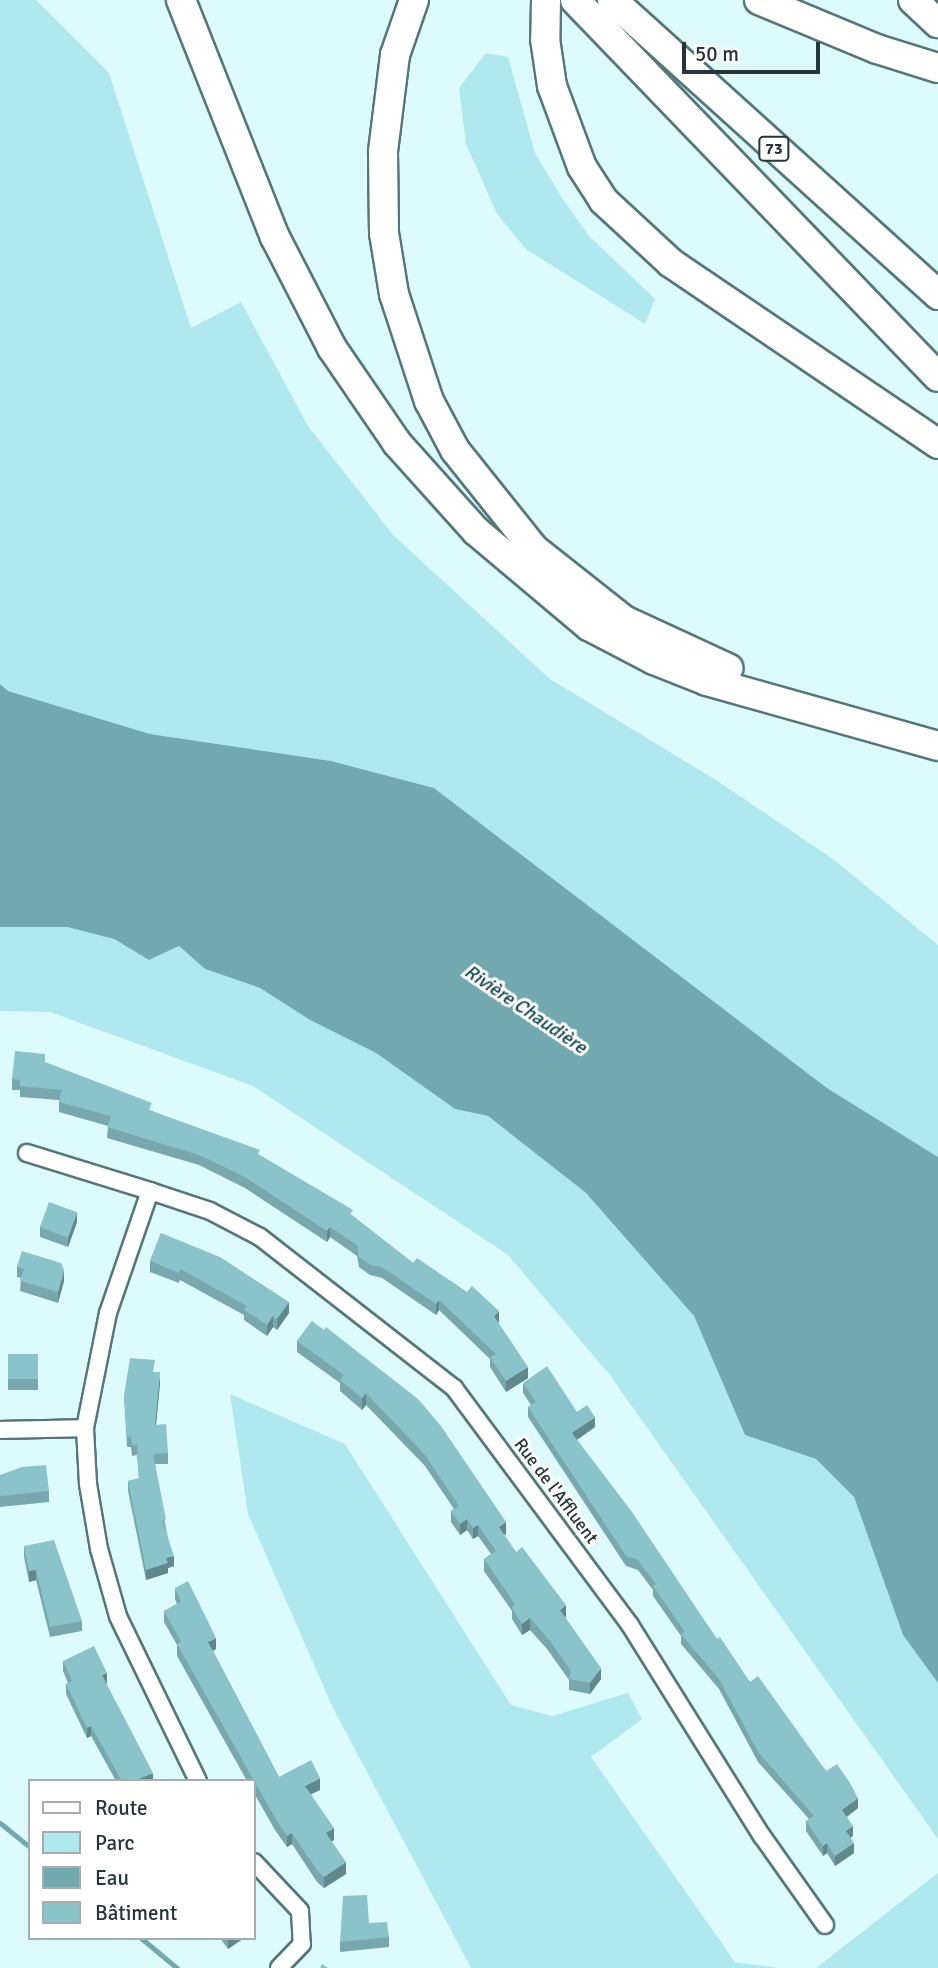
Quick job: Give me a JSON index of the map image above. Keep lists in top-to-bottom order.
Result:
{
  "streets": {
    "highway": ["73"],
    "street": ["Rue de l'Affluent"]
  },
  "water": ["Rivière Chaudière"],
  "legend": [
    "Route",
    "Parc",
    "Eau",
    "Bâtiment"
  ],
  "scale_bar": "50 m"
}
